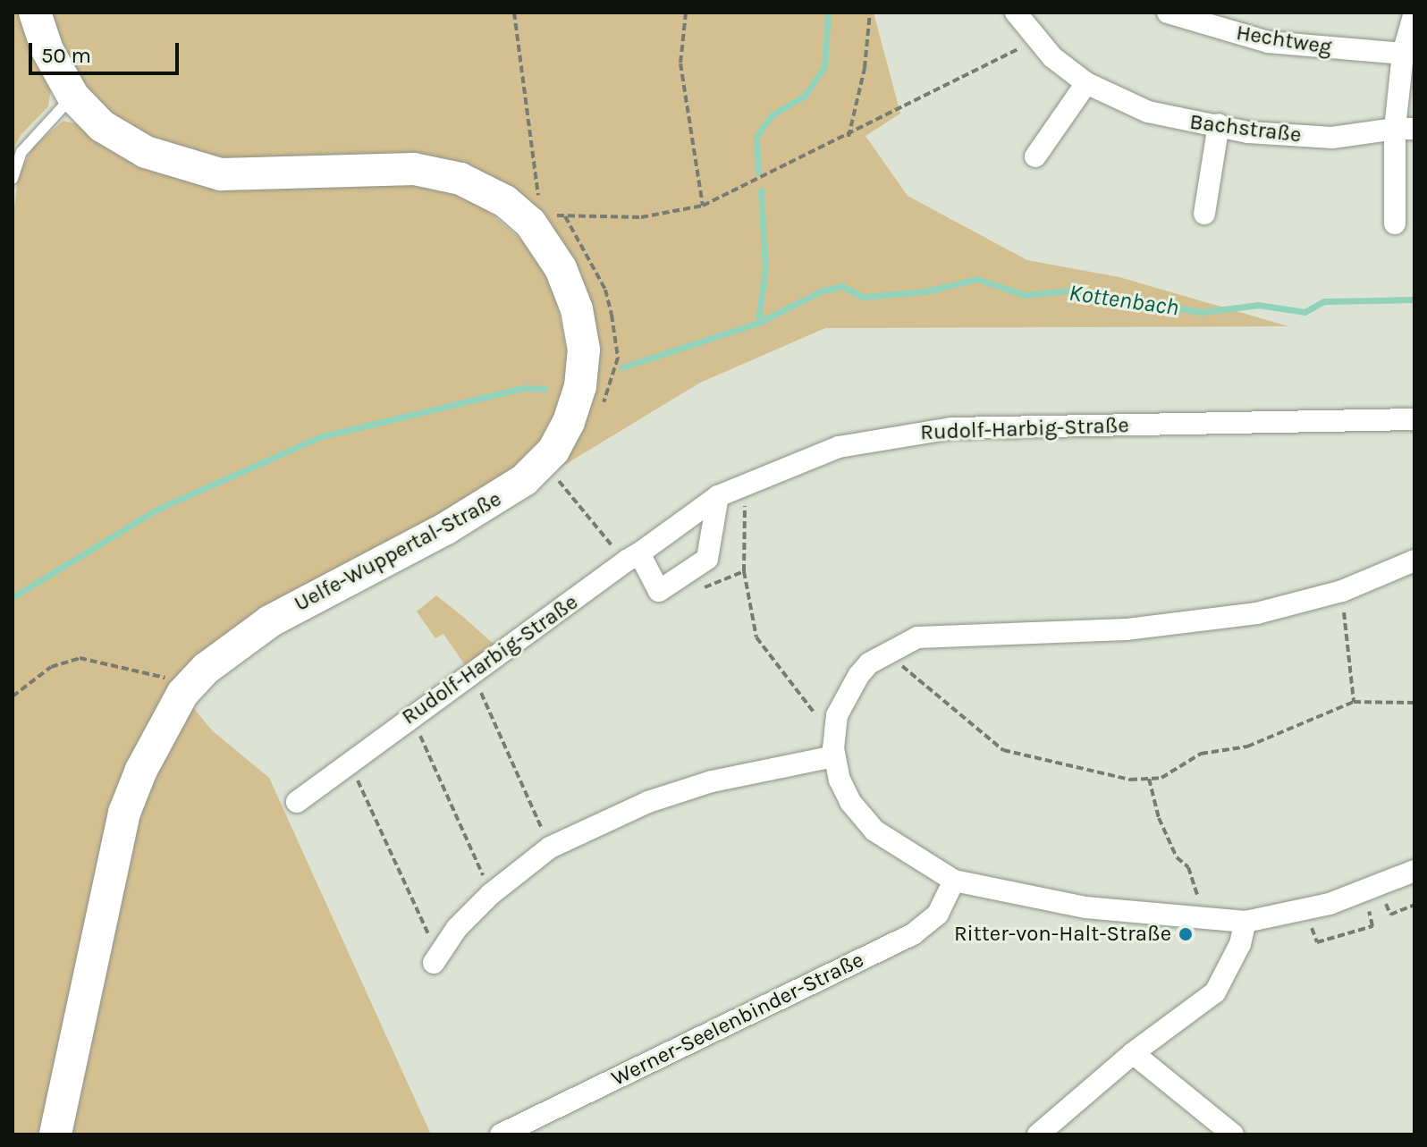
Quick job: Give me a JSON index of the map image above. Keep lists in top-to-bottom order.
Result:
{
  "streets": {
    "main road": ["Uelfe-Wuppertal-Straße"],
    "street": [
      "Hechtweg",
      "Bachstraße",
      "Rudolf-Harbig-Straße",
      "Werner-Seelenbinder-Straße"
    ]
  },
  "water": ["Kottenbach"],
  "places": ["Ritter-von-Halt-Straße"],
  "scale_bar": "50 m"
}
